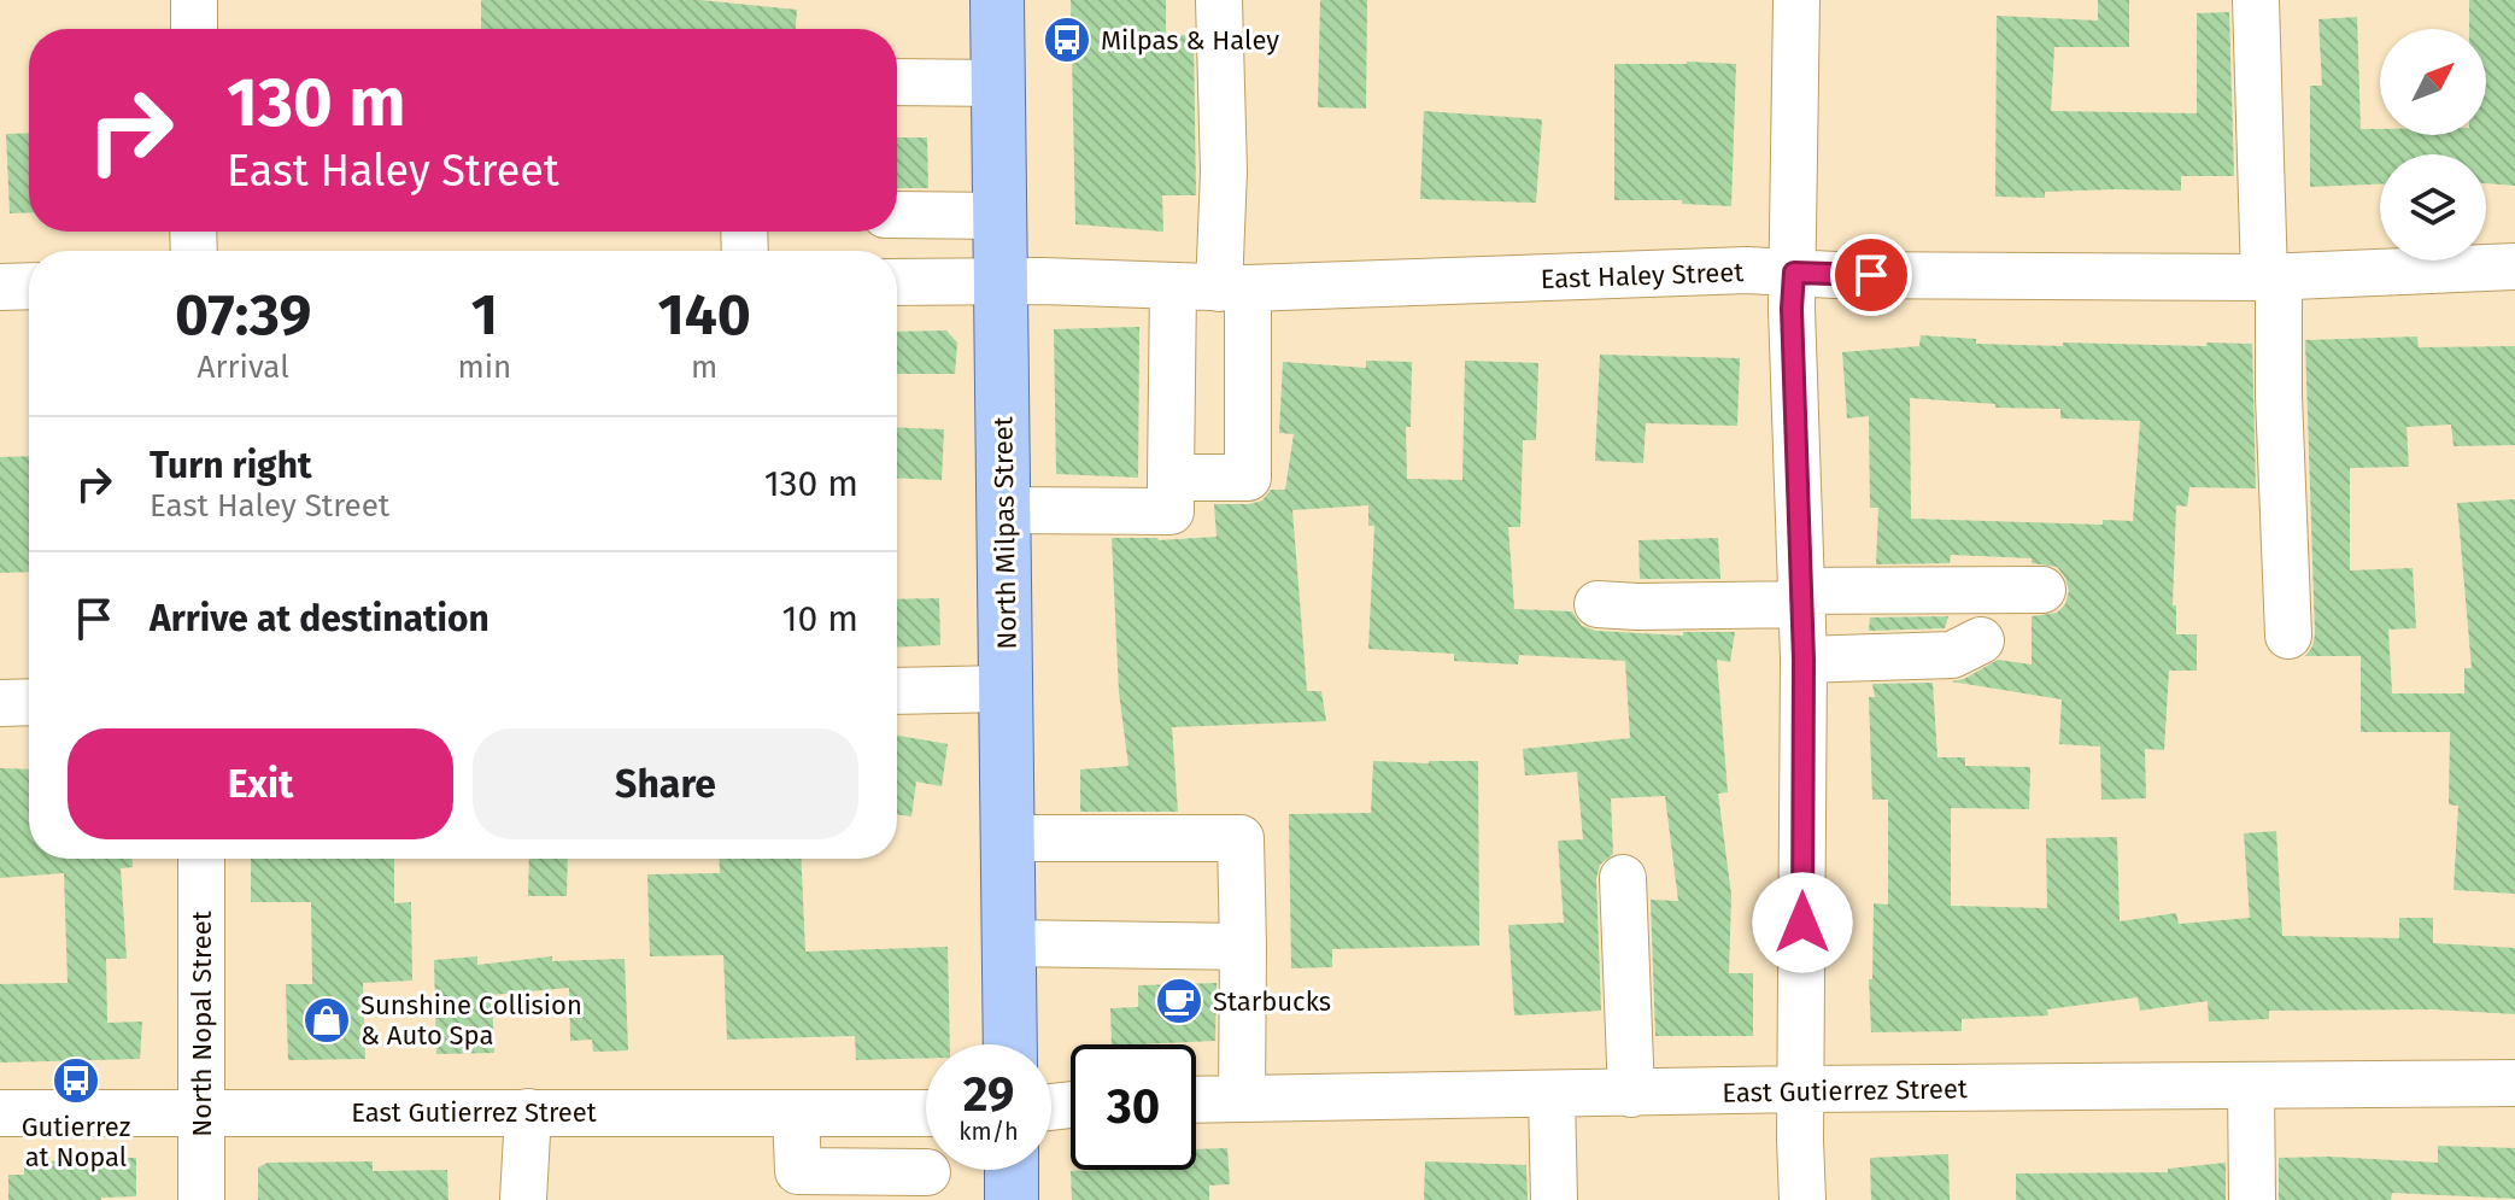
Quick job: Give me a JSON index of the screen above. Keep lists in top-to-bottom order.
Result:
{
  "streets": {
    "main road": ["North Milpas Street"],
    "street": ["East Haley Street", "North Nopal Street", "East Gutierrez Street"]
  },
  "crossings": [
    ["East Haley Street", "North Milpas Street"],
    ["North Nopal Street", "East Gutierrez Street"]
  ],
  "places": {
    "bus stop": ["Milpas & Haley", "Gutierrez at Nopal"],
    "cafe": ["Starbucks"],
    "shop": ["Sunshine Collision & Auto Spa"]
  },
  "north": "top right",
  "page": {
    "turn": ["130 m", "East Haley Street"],
    "eta": [
      "07:39",
      "Arrival",
      "1",
      "min",
      "140",
      "m"
    ],
    "list": [
      {
        "name": "Turn right",
        "note": "East Haley Street",
        "value": "130 m"
      },
      {
        "name": "Arrive at destination",
        "value": "10 m"
      }
    ],
    "buttons": ["Exit", "Share"],
    "speed": "29 km/h",
    "limit": "30"
  }
}
